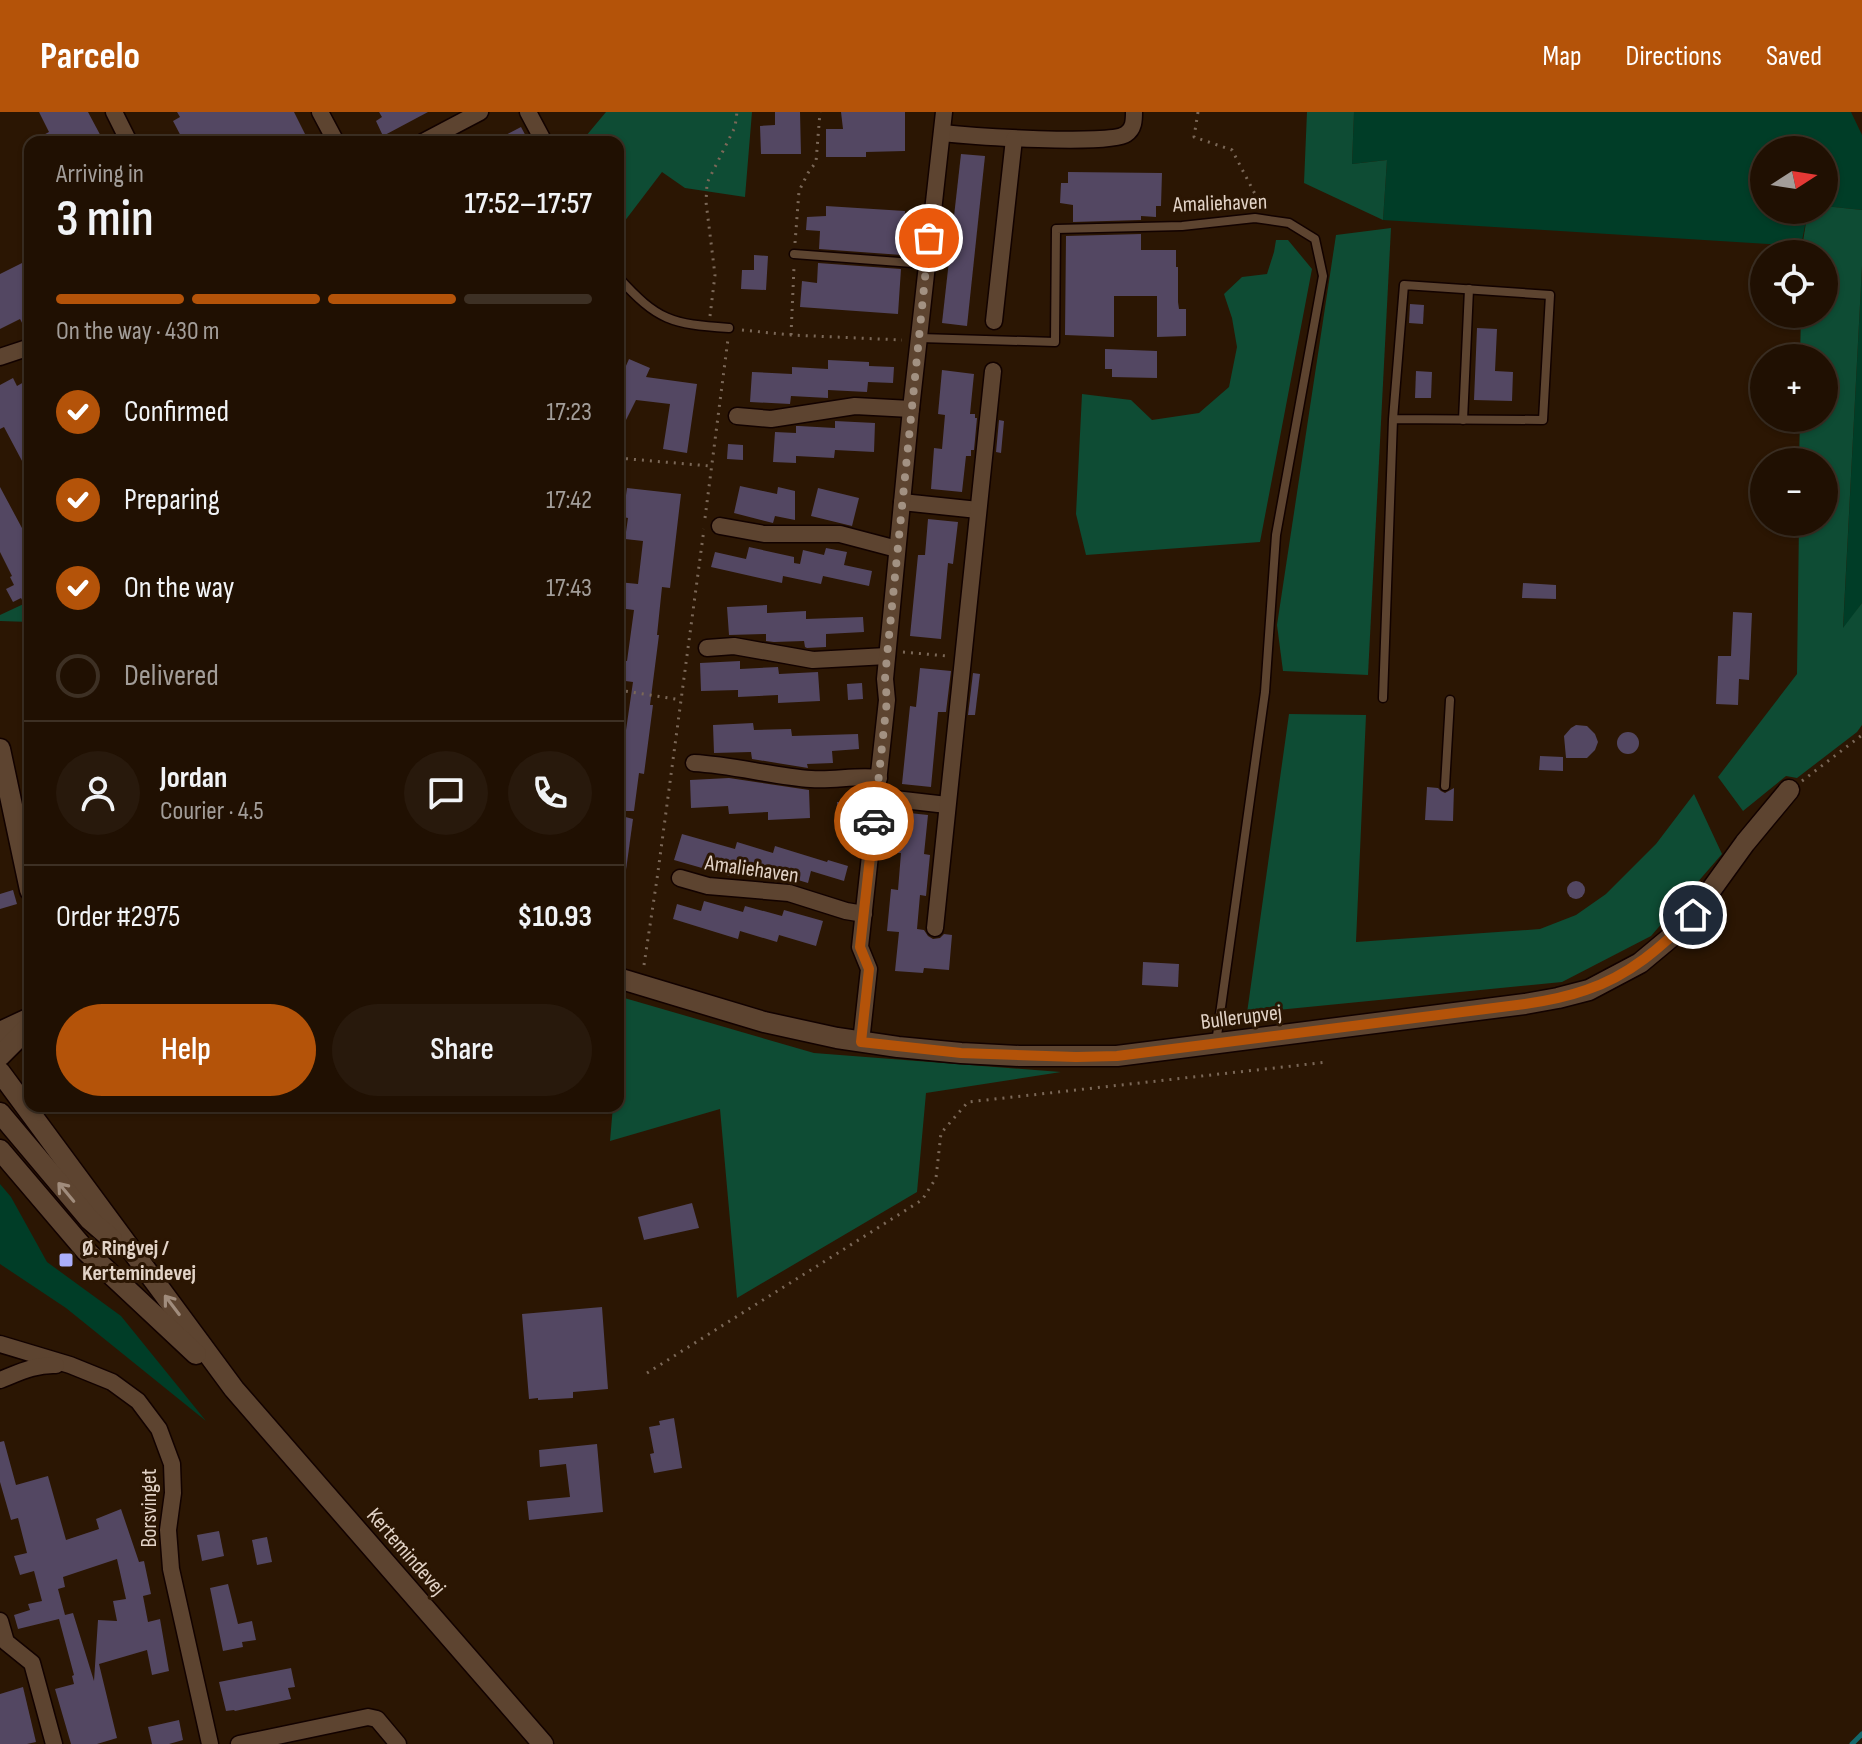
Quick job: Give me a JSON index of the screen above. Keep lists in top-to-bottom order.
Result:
{
  "streets": {
    "street": [
      "Amaliehaven",
      "Bullerupvej",
      "Borsvinget",
      "Kertemindevej"
    ]
  },
  "crossings": [
    ["Amaliehaven", "Bullerupvej"]
  ],
  "places": {
    "transit": ["Ø. Ringvej / Kertemindevej"]
  },
  "north": "right",
  "page": {
    "header": "Parcelo",
    "nav": ["Map", "Directions", "Saved"],
    "map_buttons": ["+", "−"],
    "heading": ["3 min", "Arriving in", "17:52–17:57"],
    "panel": [
      "Jordan",
      "Courier · 4.5",
      "Order #2975",
      "$10.93"
    ],
    "bar": "On the way · 430 m",
    "list": [
      ["Confirmed", "17:23"],
      ["Preparing", "17:42"],
      ["On the way", "17:43"],
      "Delivered"
    ],
    "buttons": ["Help", "Share"]
  }
}
